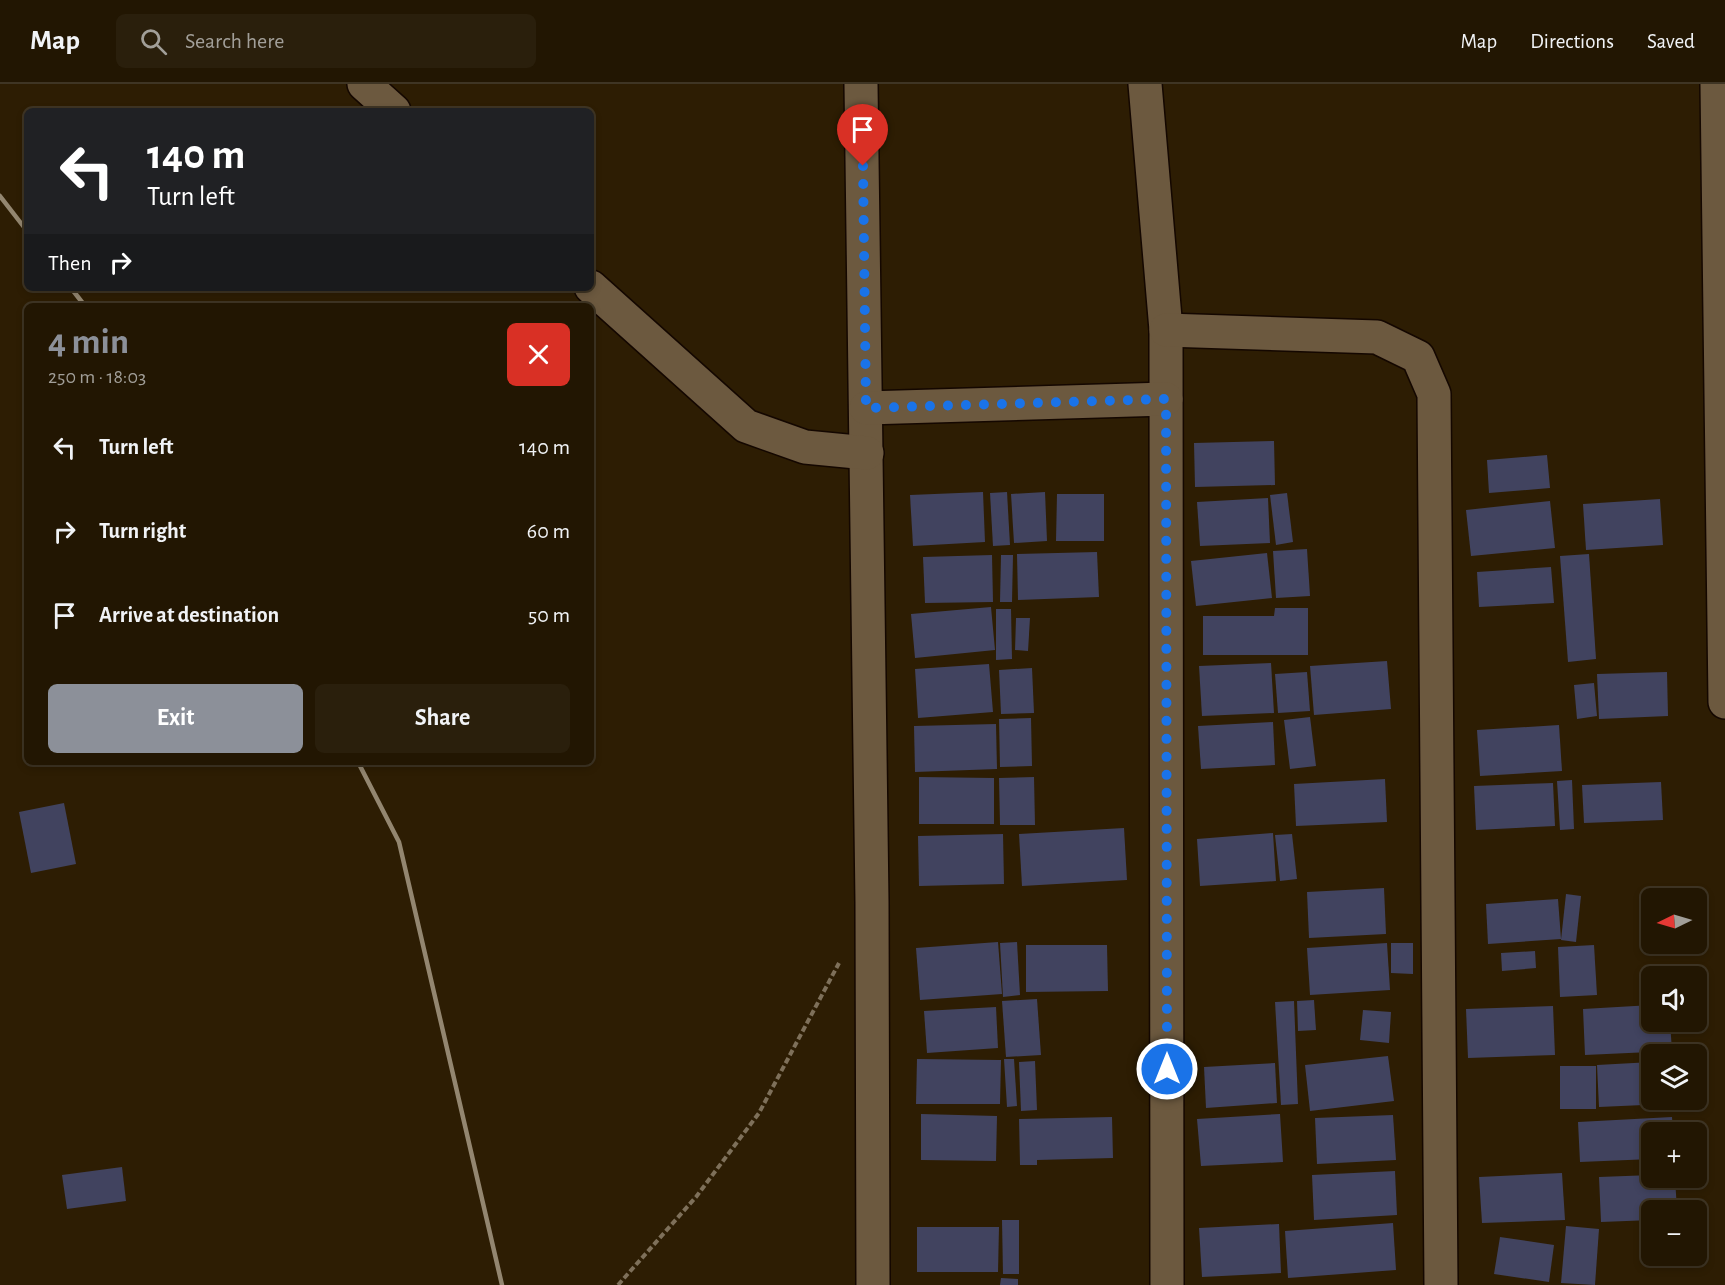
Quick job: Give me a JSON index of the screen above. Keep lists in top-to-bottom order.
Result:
{
  "north": "left",
  "page": {
    "header": "Map",
    "search": "Search here",
    "nav": ["Map", "Directions", "Saved"],
    "turn": ["140 m", "Turn left"],
    "then": "Then",
    "heading": ["4 min", "250 m · 18:03"],
    "list": [
      {
        "name": "Turn left",
        "value": "140 m"
      },
      {
        "name": "Turn right",
        "value": "60 m"
      },
      {
        "name": "Arrive at destination",
        "value": "50 m"
      }
    ],
    "buttons": ["Exit", "Share"],
    "map_buttons": ["+", "−"]
  }
}
